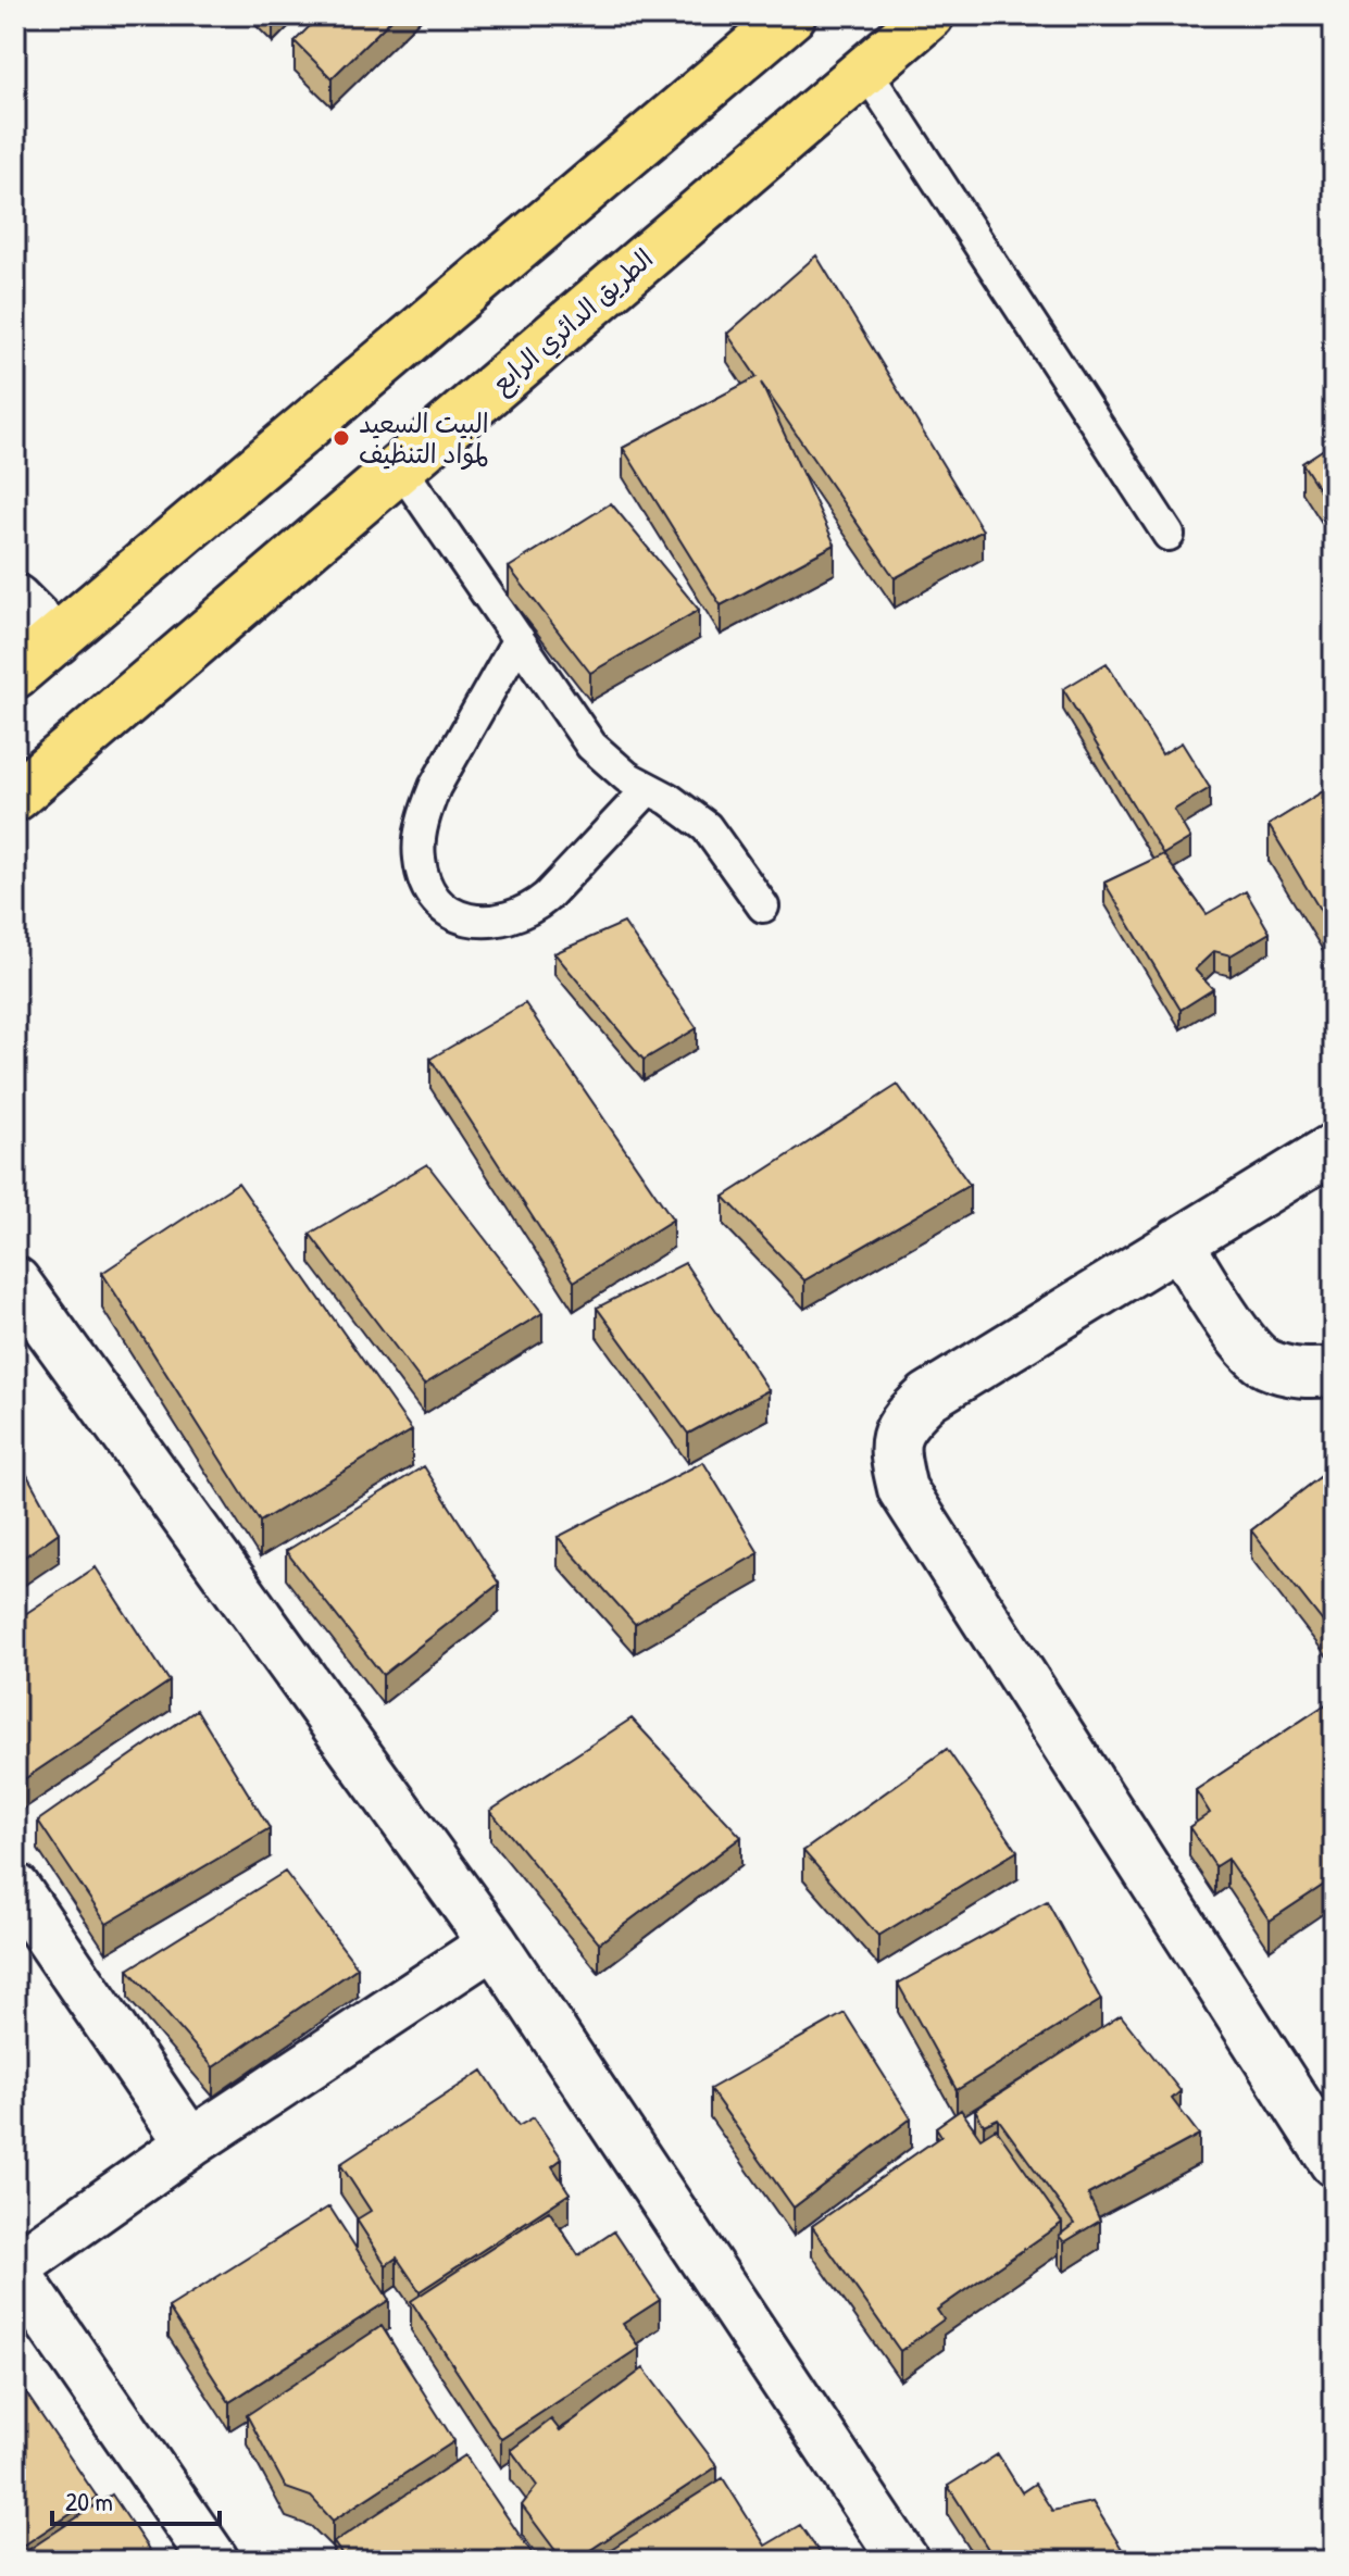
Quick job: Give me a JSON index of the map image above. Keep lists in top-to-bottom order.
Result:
{
  "streets": {
    "main road": ["الطريق الدائري الرابع"]
  },
  "places": ["البيت السعيد لمواد التنظيف"],
  "scale_bar": "20 m"
}
